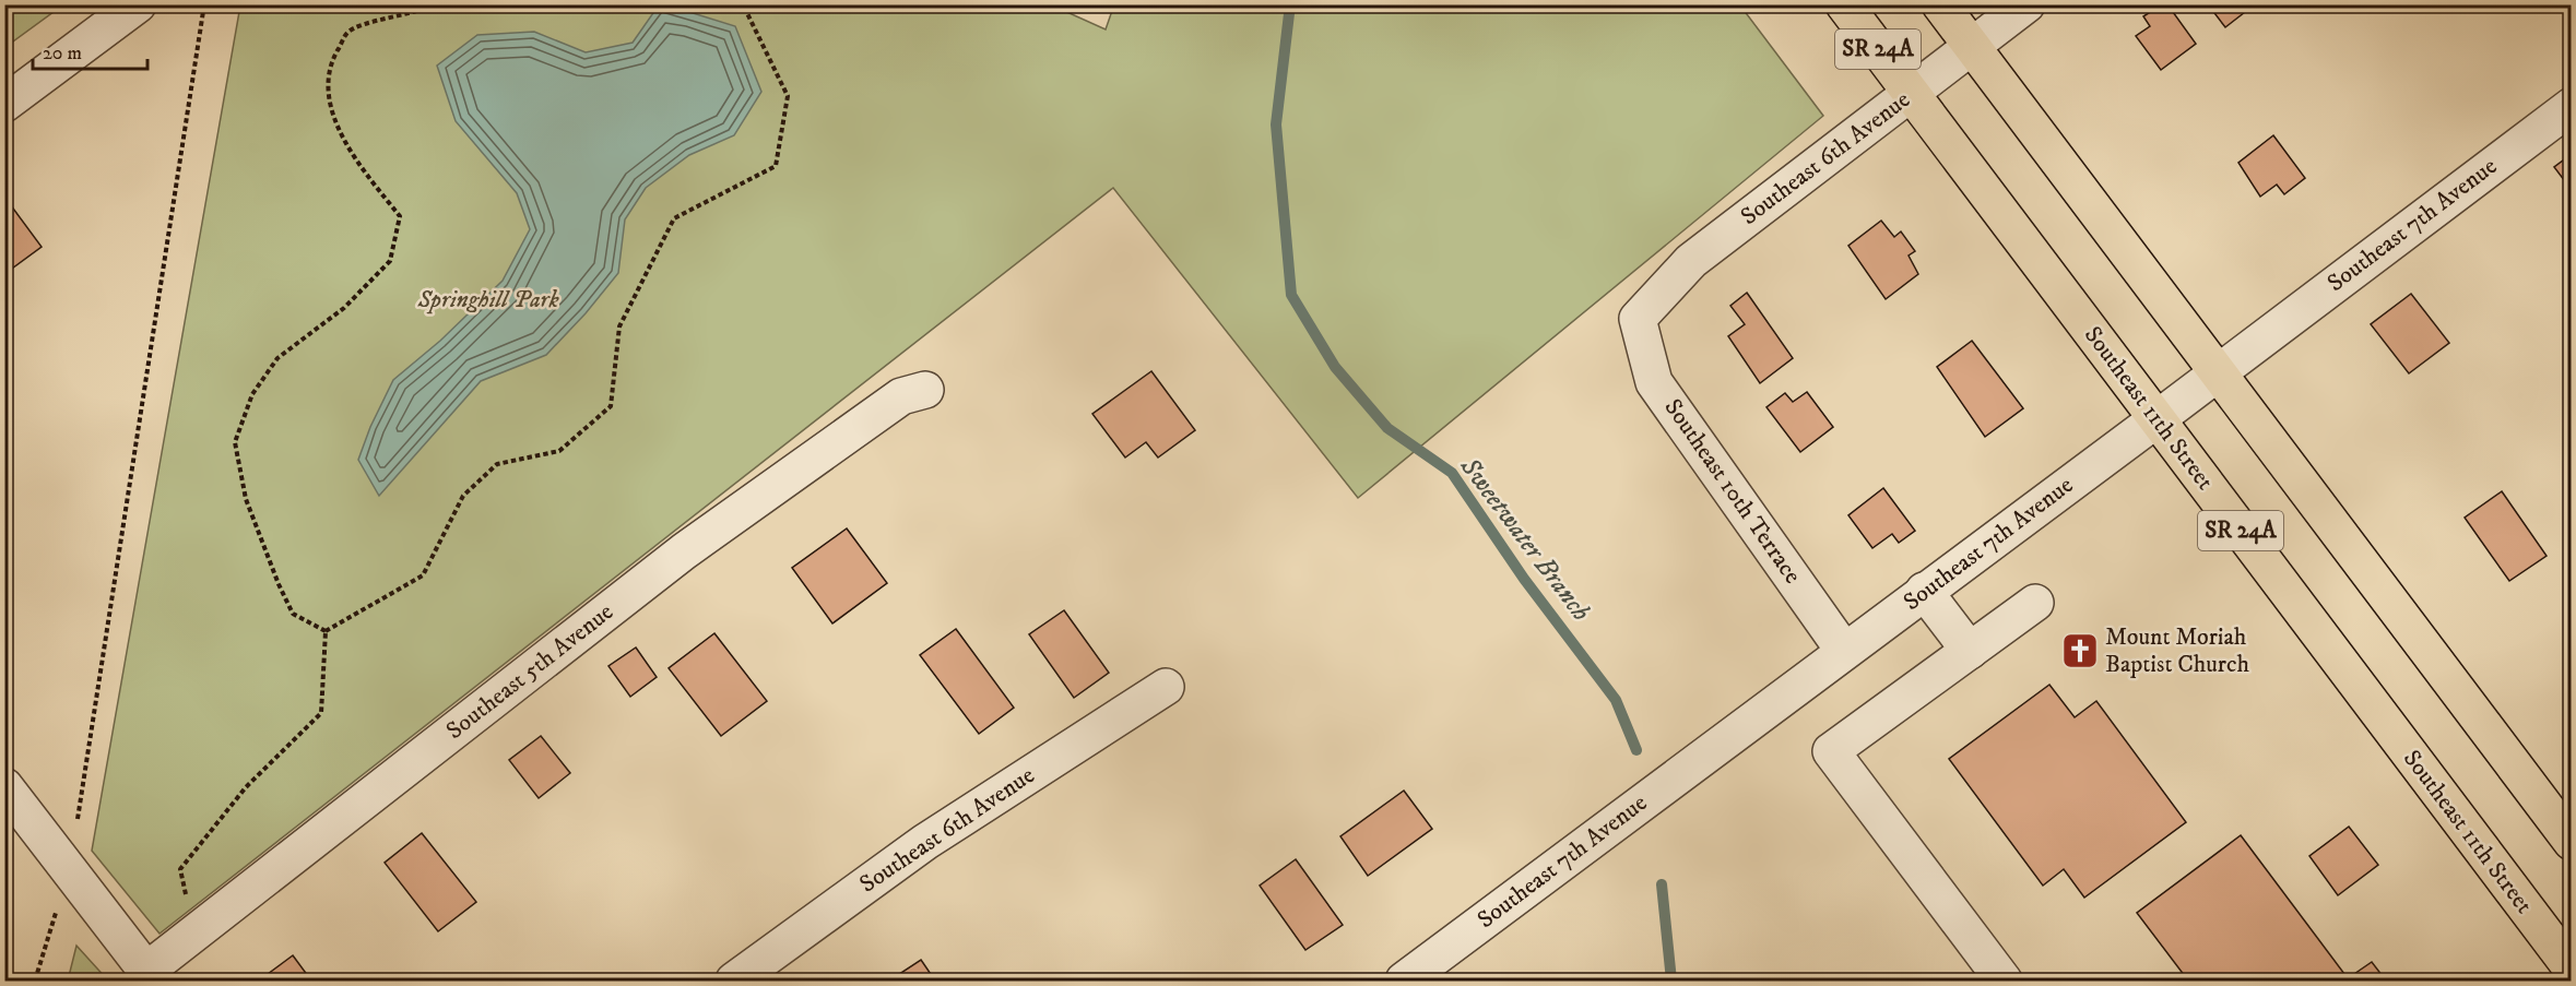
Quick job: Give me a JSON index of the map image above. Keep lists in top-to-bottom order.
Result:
{
  "streets": {
    "highway": ["SR 24A", "Southeast 11th Street"],
    "street": [
      "Southeast 6th Avenue",
      "Southeast 7th Avenue",
      "Southeast 10th Terrace",
      "Southeast 5th Avenue"
    ]
  },
  "crossings": [
    ["SR 24A", "Southeast 6th Avenue"],
    ["SR 24A", "Southeast 7th Avenue"],
    ["Southeast 6th Avenue", "Southeast 11th Street"],
    ["Southeast 6th Avenue", "Southeast 10th Terrace"],
    ["Southeast 7th Avenue", "Southeast 11th Street"],
    ["Southeast 7th Avenue", "Southeast 10th Terrace"]
  ],
  "water": ["Sweetwater Branch"],
  "parks": ["Springhill Park"],
  "places": {
    "church": ["Mount Moriah Baptist Church"]
  },
  "scale_bar": "20 m"
}
